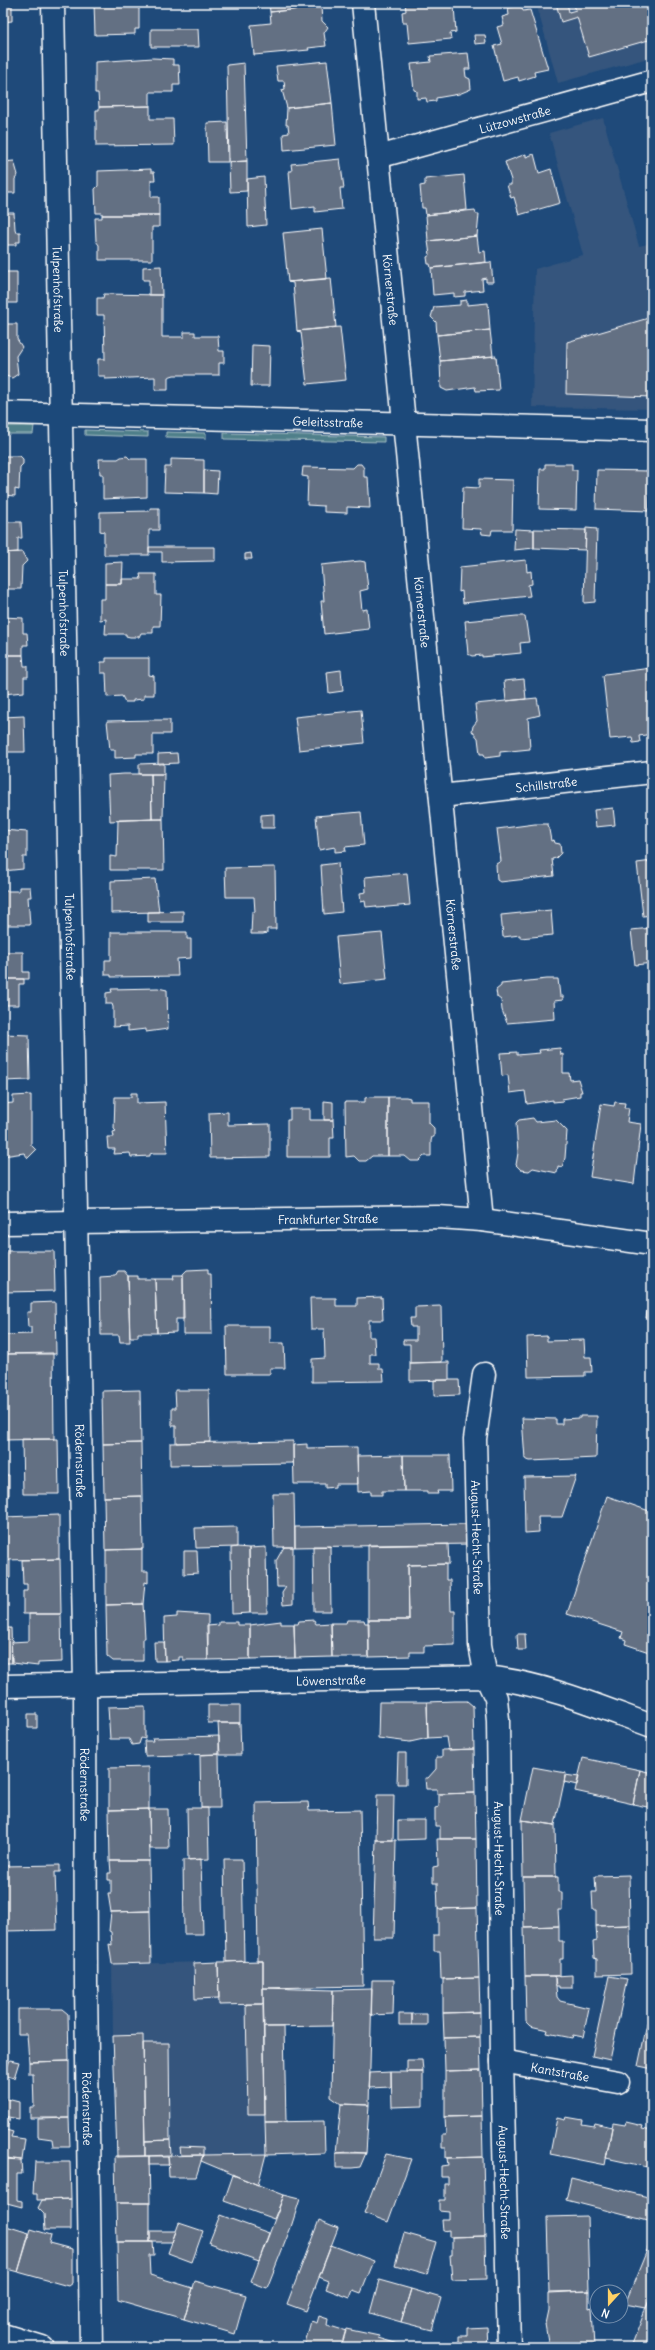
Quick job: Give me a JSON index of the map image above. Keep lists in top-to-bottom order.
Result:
{
  "streets": {
    "street": [
      "Lützowstraße",
      "Tulpenhofstraße",
      "Körnerstraße",
      "Geleitsstraße",
      "Schillstraße",
      "Frankfurter Straße",
      "Rödernstraße",
      "August-Hecht-Straße",
      "Löwenstraße",
      "Kantstraße"
    ]
  },
  "crossings": [
    ["Lützowstraße", "Körnerstraße"],
    ["Tulpenhofstraße", "Geleitsstraße"],
    ["Tulpenhofstraße", "Frankfurter Straße"],
    ["Tulpenhofstraße", "Rödernstraße"],
    ["Körnerstraße", "Geleitsstraße"],
    ["Körnerstraße", "Schillstraße"],
    ["Körnerstraße", "Frankfurter Straße"],
    ["Frankfurter Straße", "Rödernstraße"],
    ["Rödernstraße", "Löwenstraße"],
    ["August-Hecht-Straße", "Löwenstraße"],
    ["August-Hecht-Straße", "Kantstraße"]
  ],
  "north": "bottom"
}
